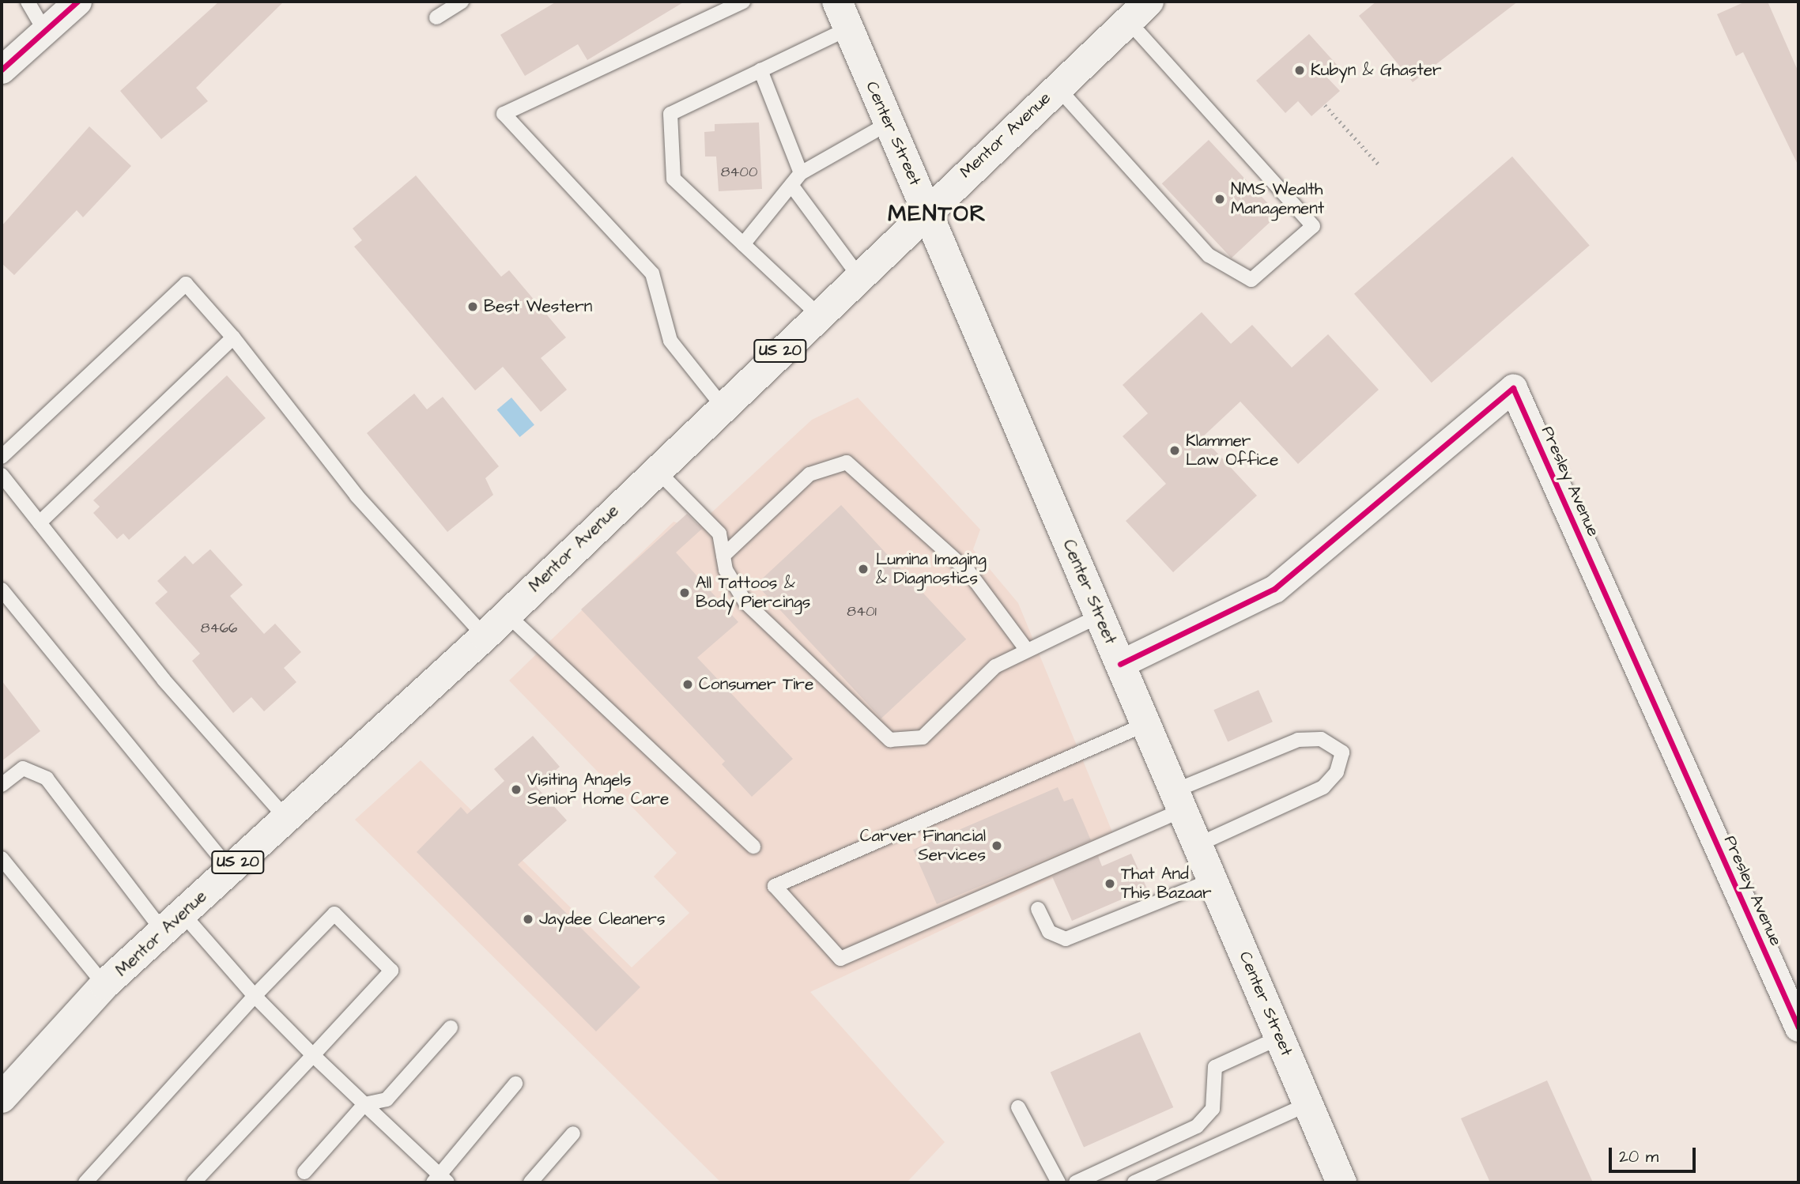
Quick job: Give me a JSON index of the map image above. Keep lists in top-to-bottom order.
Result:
{
  "streets": {
    "main road": ["Center Street", "Mentor Avenue", "US 20"],
    "street": ["Presley Avenue"]
  },
  "crossings": [
    ["Center Street", "Mentor Avenue"],
    ["Center Street", "Presley Avenue"]
  ],
  "districts": ["MENTOR"],
  "places": [
    "Kubyn & Ghaster",
    "NMS Wealth Management",
    "Best Western",
    "Klammer Law Office",
    "Lumina Imaging & Diagnostics",
    "All Tattoos & Body Piercings",
    "Consumer Tire",
    "Visiting Angels Senior Home Care",
    "Carver Financial Services",
    "That And This Bazaar",
    "Jaydee Cleaners"
  ],
  "house_numbers": ["8400", "8401", "8466"],
  "scale_bar": "20 m"
}
